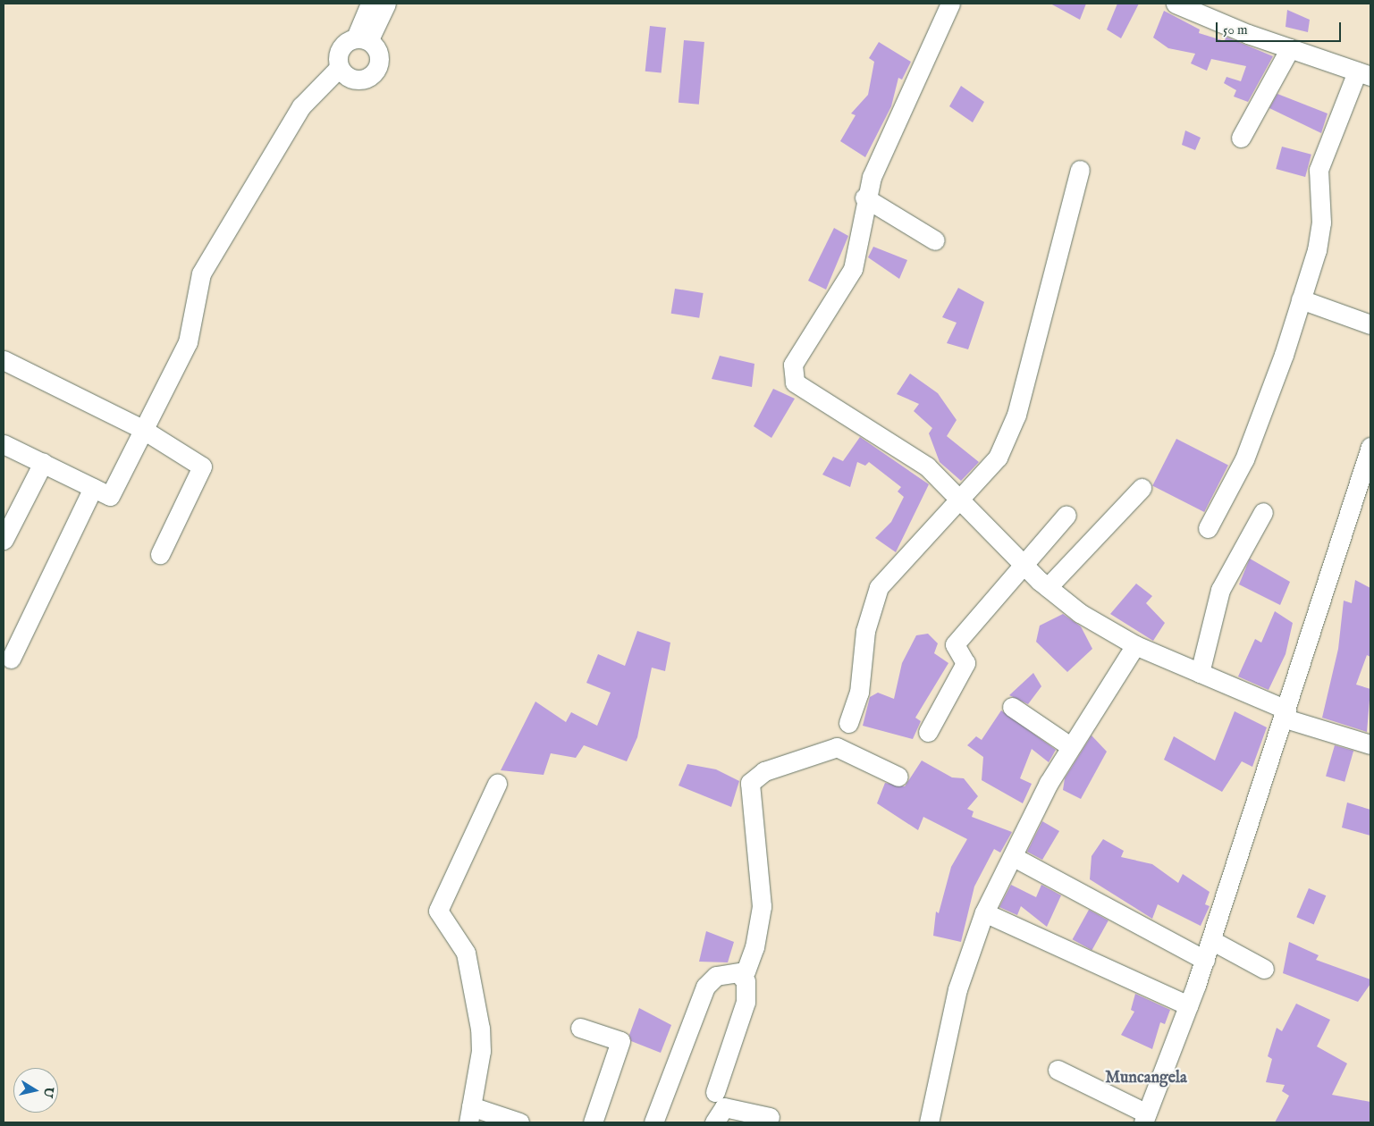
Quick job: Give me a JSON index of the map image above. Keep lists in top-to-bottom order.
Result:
{
  "districts": ["Muncangela"],
  "scale_bar": "50 m",
  "north": "right"
}
